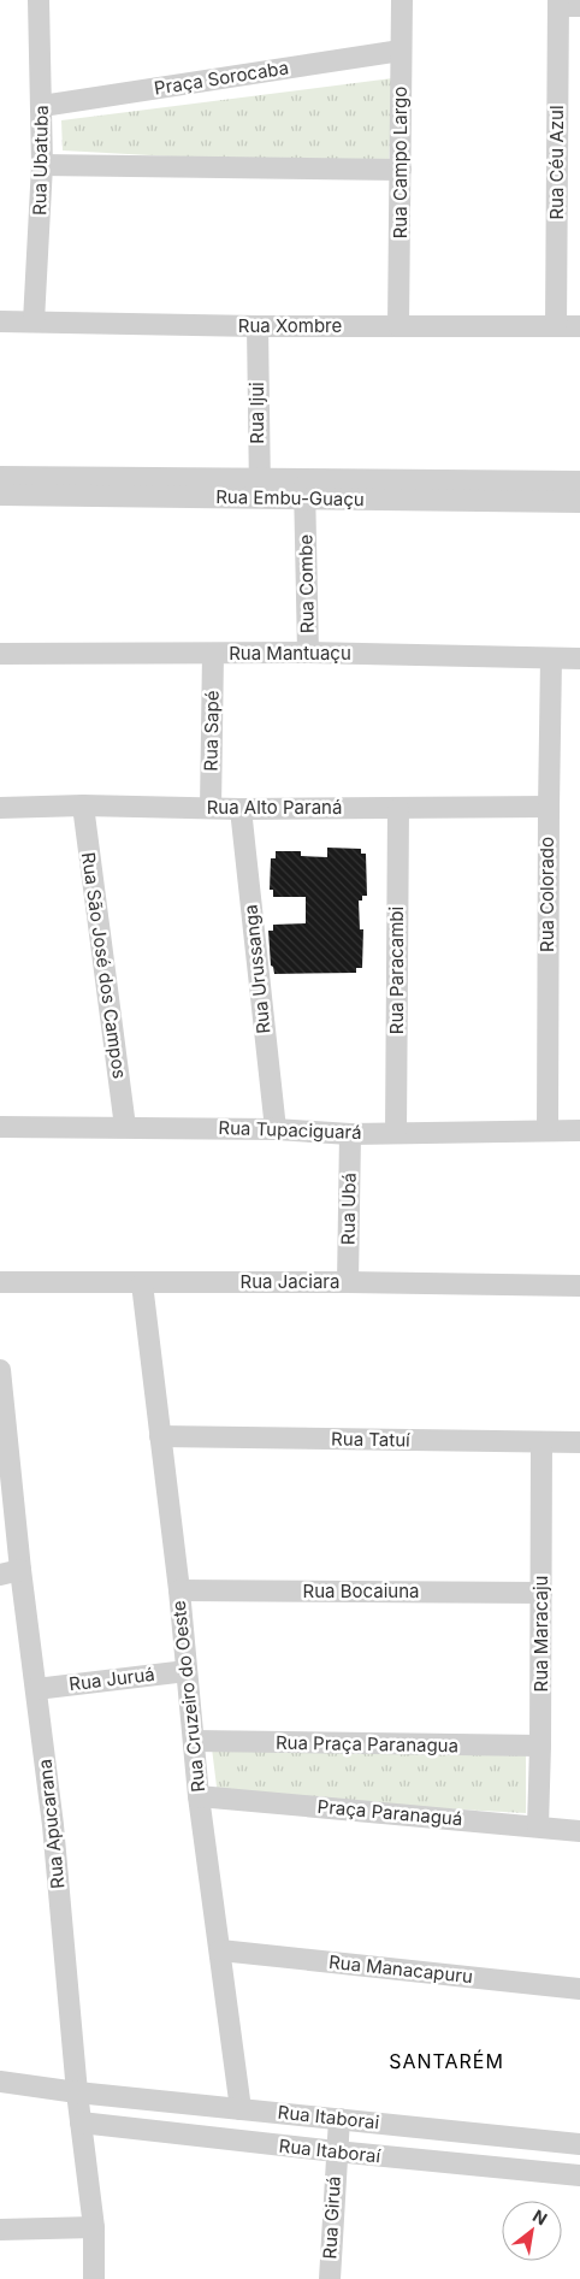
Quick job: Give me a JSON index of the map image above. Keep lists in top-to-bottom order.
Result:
{
  "streets": {
    "street": [
      "Praça Sorocaba",
      "Rua Ubatuba",
      "Rua Campo Largo",
      "Rua Céu Azul",
      "Rua Xombre",
      "Rua Ijui",
      "Rua Embu-Guaçu",
      "Rua Combe",
      "Rua Mantuaçu",
      "Rua Sapé",
      "Rua Alto Paraná",
      "Rua Colorado",
      "Rua São José dos Campos",
      "Rua Urussanga",
      "Rua Paracambi",
      "Rua Tupaciguará",
      "Rua Ubá",
      "Rua Jaciara",
      "Rua Tatuí",
      "Rua Bocaiuna",
      "Rua Maracaju",
      "Rua Juruá",
      "Rua Cruzeiro do Oeste",
      "Rua Praça Paranagua",
      "Praça Paranaguá",
      "Rua Apucarana",
      "Rua Manacapuru",
      "Rua Itaborai",
      "Rua Itaboraí",
      "Rua Giruá"
    ]
  },
  "crossings": [
    ["Praça Sorocaba", "Rua Ubatuba"],
    ["Praça Sorocaba", "Rua Campo Largo"],
    ["Rua Ubatuba", "Rua Xombre"],
    ["Rua Campo Largo", "Rua Xombre"],
    ["Rua Céu Azul", "Rua Xombre"],
    ["Rua Xombre", "Rua Ijui"],
    ["Rua Ijui", "Rua Embu-Guaçu"],
    ["Rua Embu-Guaçu", "Rua Combe"],
    ["Rua Combe", "Rua Mantuaçu"],
    ["Rua Mantuaçu", "Rua Sapé"],
    ["Rua Mantuaçu", "Rua Colorado"],
    ["Rua Sapé", "Rua Alto Paraná"],
    ["Rua Alto Paraná", "Rua Colorado"],
    ["Rua Alto Paraná", "Rua São José dos Campos"],
    ["Rua Alto Paraná", "Rua Urussanga"],
    ["Rua Alto Paraná", "Rua Paracambi"],
    ["Rua Colorado", "Rua Tupaciguará"],
    ["Rua São José dos Campos", "Rua Tupaciguará"],
    ["Rua Urussanga", "Rua Tupaciguará"],
    ["Rua Paracambi", "Rua Tupaciguará"],
    ["Rua Tupaciguará", "Rua Ubá"],
    ["Rua Ubá", "Rua Jaciara"],
    ["Rua Jaciara", "Rua Cruzeiro do Oeste"],
    ["Rua Tatuí", "Rua Maracaju"],
    ["Rua Tatuí", "Rua Cruzeiro do Oeste"],
    ["Rua Bocaiuna", "Rua Maracaju"],
    ["Rua Bocaiuna", "Rua Cruzeiro do Oeste"],
    ["Rua Maracaju", "Rua Praça Paranagua"],
    ["Rua Maracaju", "Praça Paranaguá"],
    ["Rua Juruá", "Rua Cruzeiro do Oeste"],
    ["Rua Juruá", "Rua Apucarana"],
    ["Rua Cruzeiro do Oeste", "Rua Praça Paranagua"],
    ["Rua Cruzeiro do Oeste", "Praça Paranaguá"],
    ["Rua Cruzeiro do Oeste", "Rua Manacapuru"],
    ["Rua Cruzeiro do Oeste", "Rua Itaborai"],
    ["Rua Apucarana", "Rua Itaborai"],
    ["Rua Apucarana", "Rua Itaboraí"],
    ["Rua Itaborai", "Rua Giruá"],
    ["Rua Itaboraí", "Rua Giruá"]
  ],
  "districts": ["SANTARÉM"],
  "north": "top right"
}
